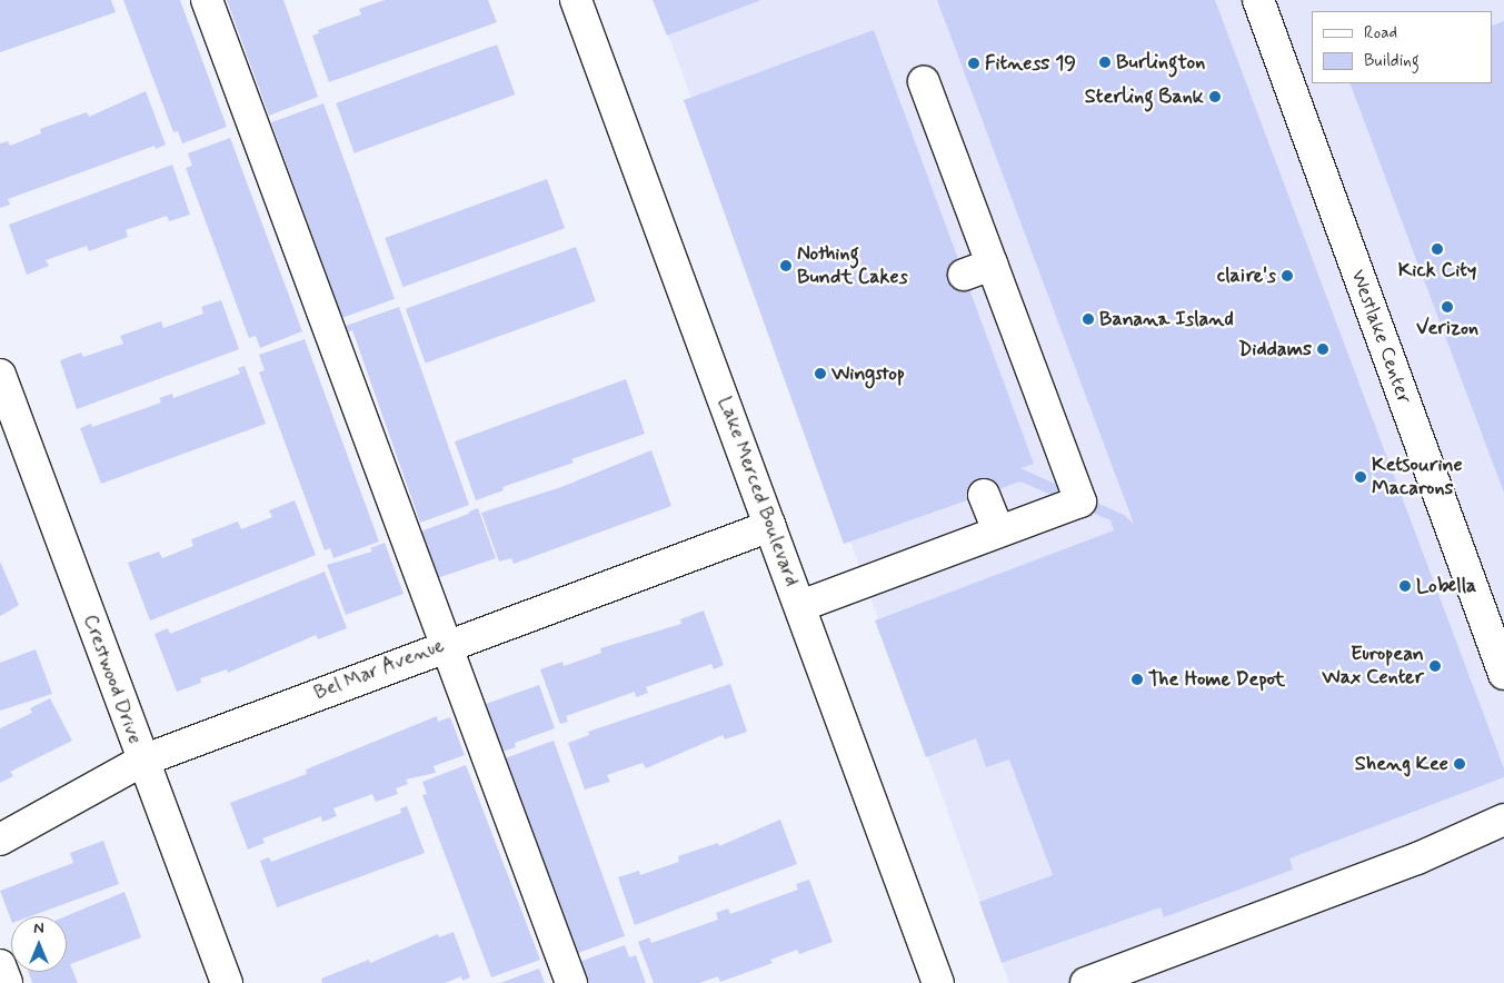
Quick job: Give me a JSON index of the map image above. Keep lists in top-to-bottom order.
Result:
{
  "streets": {
    "street": [
      "Westlake Center",
      "Lake Merced Boulevard",
      "Bel Mar Avenue",
      "Crestwood Drive"
    ]
  },
  "crossings": [
    ["Lake Merced Boulevard", "Bel Mar Avenue"],
    ["Bel Mar Avenue", "Crestwood Drive"]
  ],
  "places": [
    "Burlington",
    "Fitness 19",
    "Sterling Bank",
    "Kick City",
    "Nothing Bundt Cakes",
    "claire's",
    "Verizon",
    "Banana Island",
    "Diddams",
    "Wingstop",
    "Ketsourine Macarons",
    "Lobella",
    "European Wax Center",
    "The Home Depot",
    "Sheng Kee"
  ],
  "legend": ["Road", "Building"],
  "north": "top"
}
